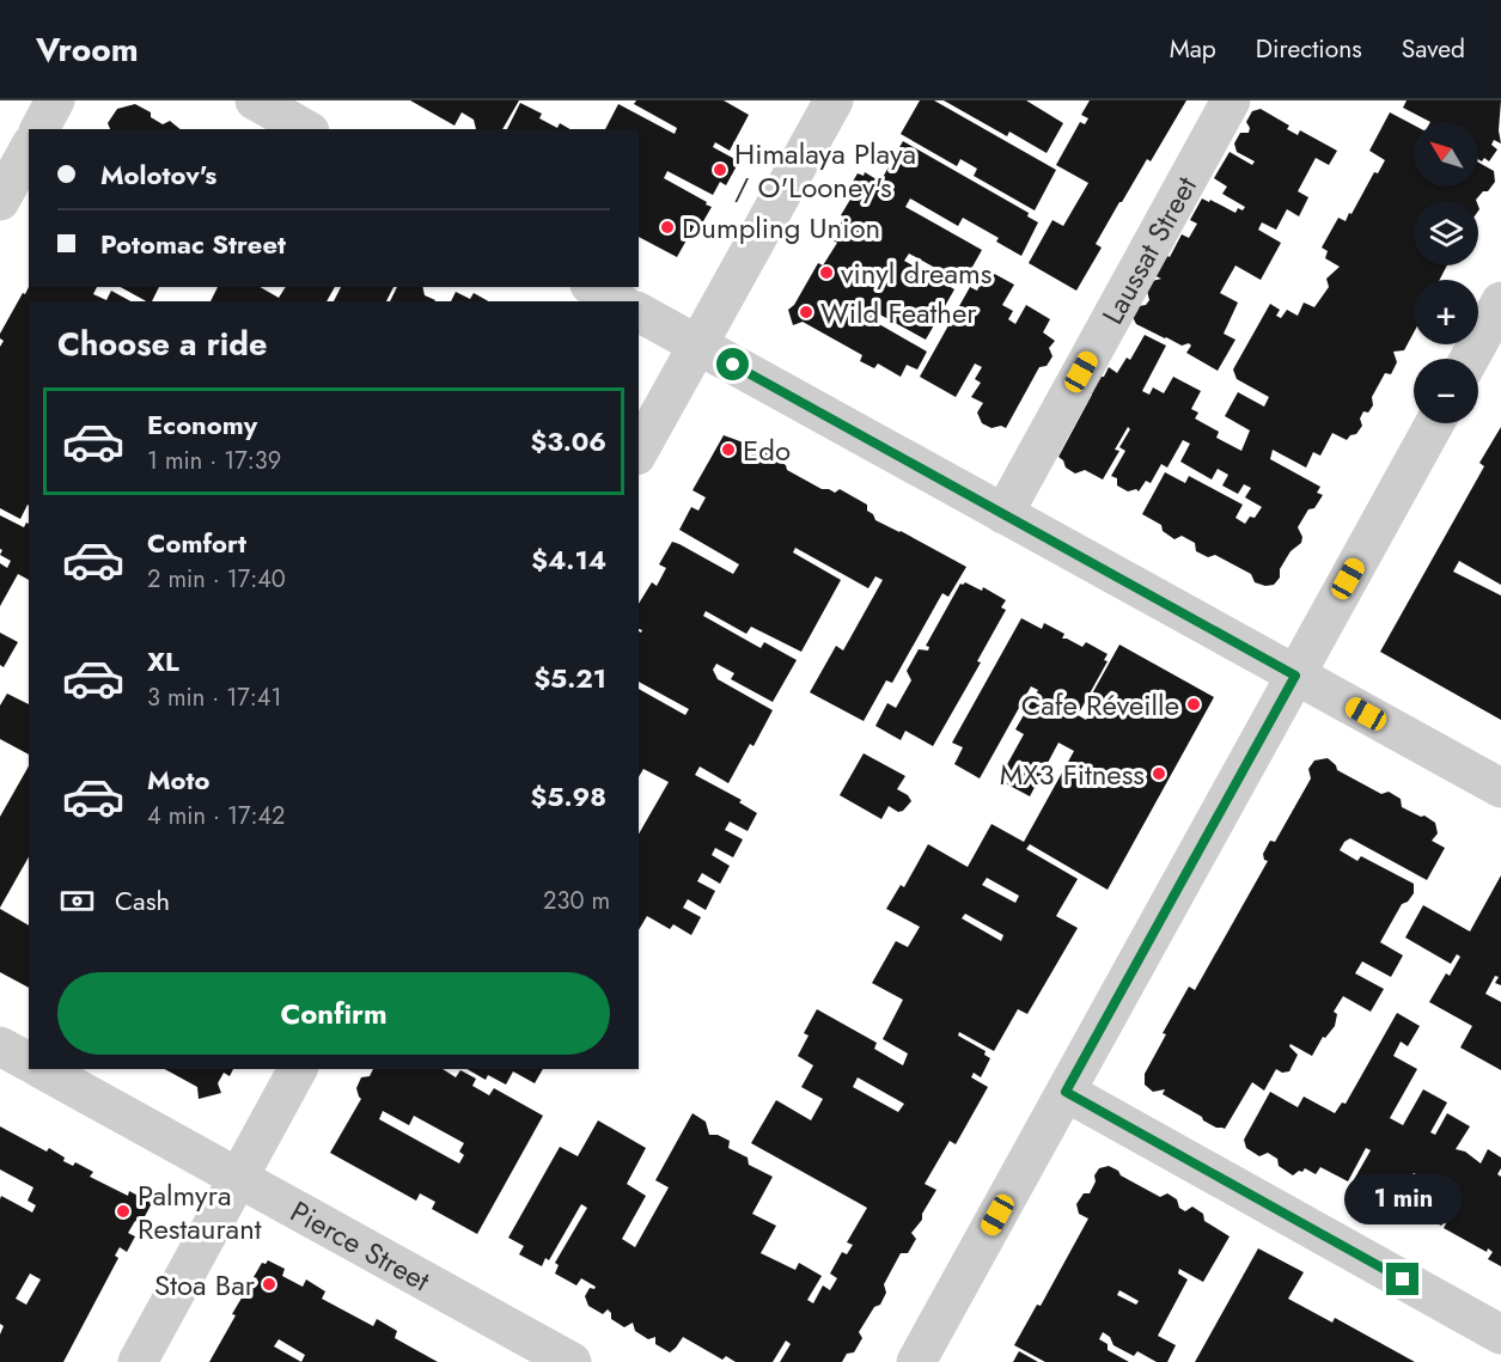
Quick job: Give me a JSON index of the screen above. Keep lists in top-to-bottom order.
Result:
{
  "streets": {
    "street": ["Laussat Street", "Pierce Street"]
  },
  "places": [
    "Himalaya Playa / O'Looney's",
    "Dumpling Union",
    "vinyl dreams",
    "Wild Feather",
    "Edo",
    "Cafe Réveille",
    "MX3 Fitness",
    "Palmyra Restaurant",
    "Stoa Bar"
  ],
  "north": "top left",
  "page": {
    "header": "Vroom",
    "nav": ["Map", "Directions", "Saved"],
    "map_buttons": ["+", "−"],
    "banner": ["Molotov's", "Potomac Street"],
    "heading": "Choose a ride",
    "list": [
      {
        "name": "Economy",
        "note": "1 min · 17:39",
        "value": "$3.06"
      },
      {
        "name": "Comfort",
        "note": "2 min · 17:40",
        "value": "$4.14"
      },
      {
        "name": "XL",
        "note": "3 min · 17:41",
        "value": "$5.21"
      },
      {
        "name": "Moto",
        "note": "4 min · 17:42",
        "value": "$5.98"
      }
    ],
    "pay": ["Cash", "230 m"],
    "buttons": "Confirm",
    "bubble": "1 min"
  }
}
